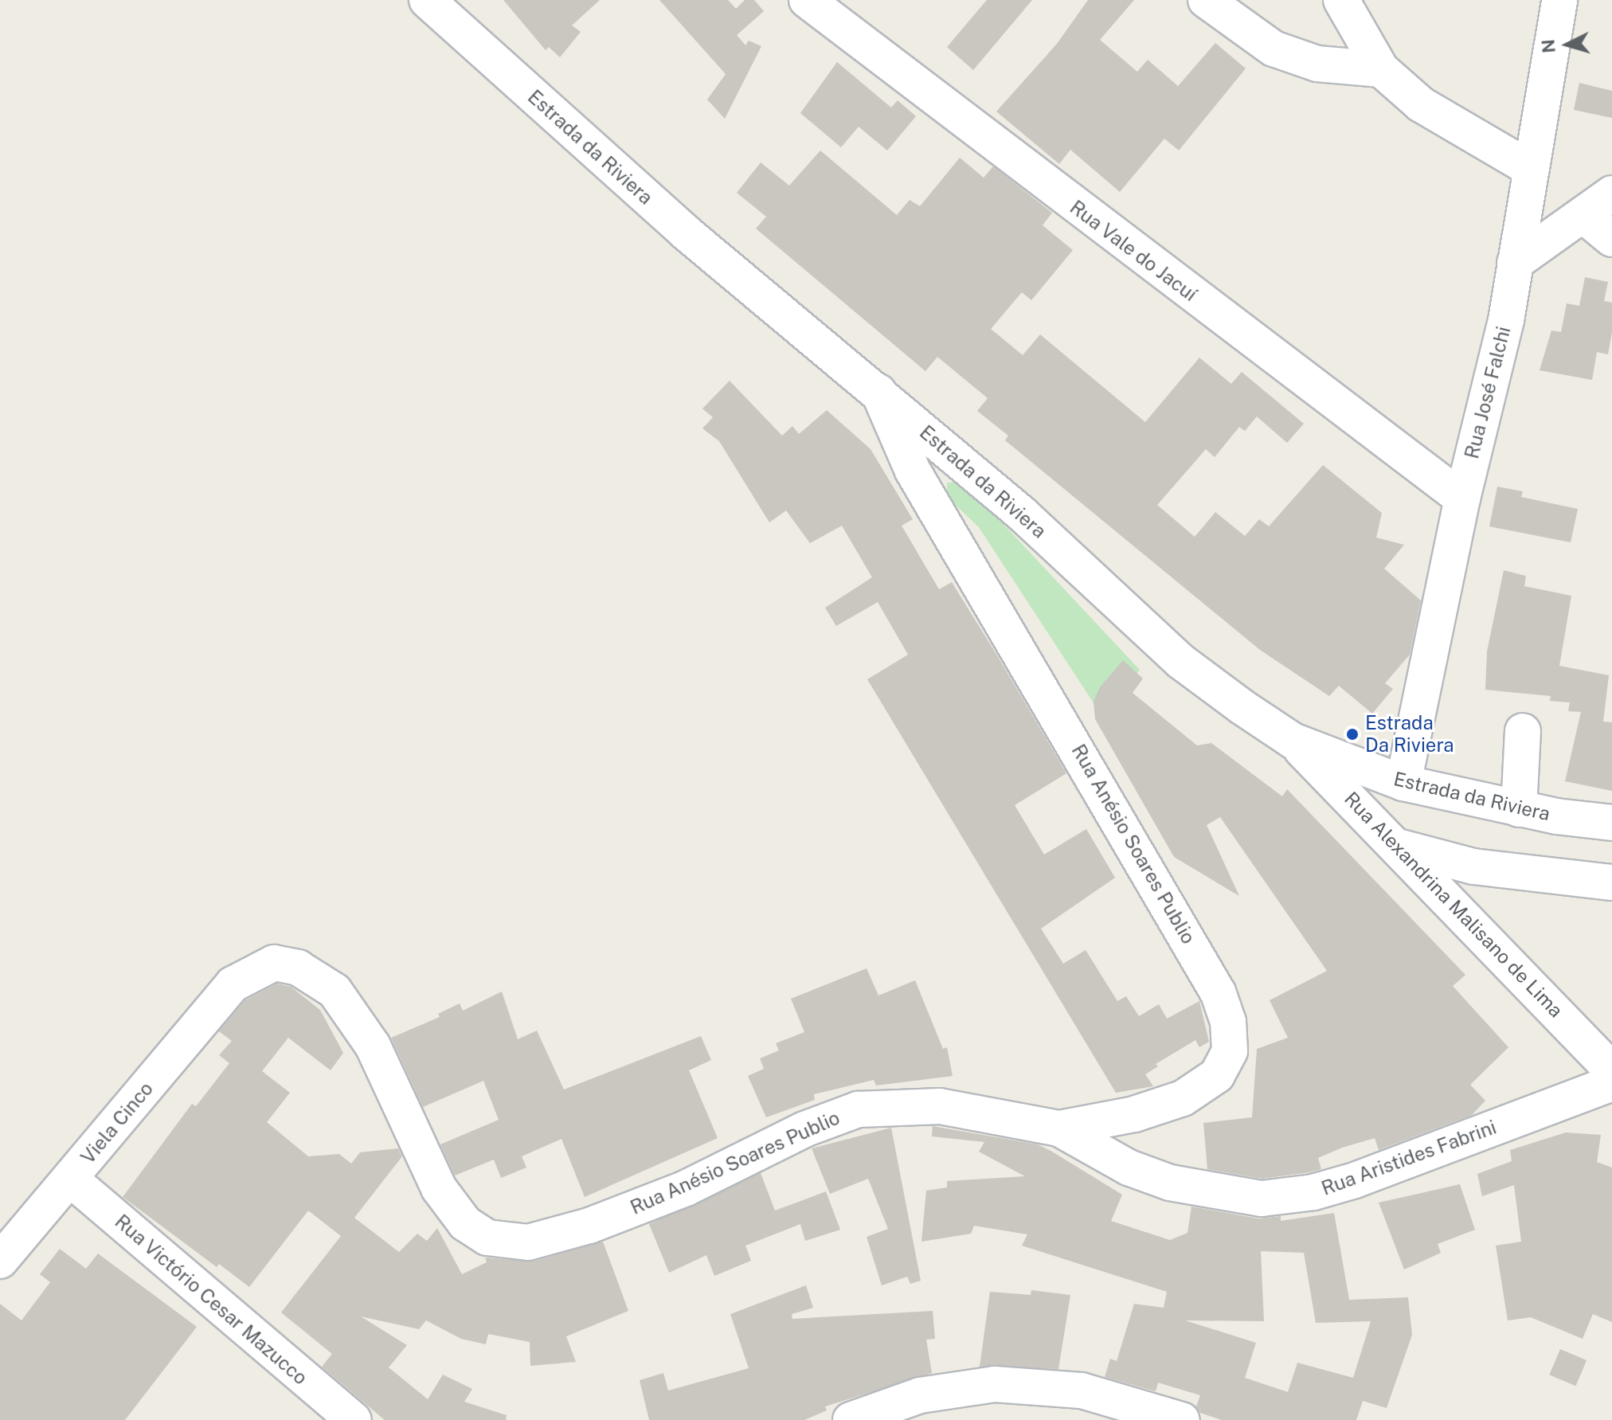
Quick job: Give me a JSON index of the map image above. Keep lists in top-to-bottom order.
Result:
{
  "streets": {
    "street": [
      "Estrada da Riviera",
      "Rua Vale do Jacuí",
      "Rua José Falchi",
      "Rua Anésio Soares Publio",
      "Rua Alexandrina Malisano de Lima",
      "Viela Cinco",
      "Rua Aristides Fabrini",
      "Rua Victório Cesar Mazucco"
    ]
  },
  "crossings": [
    ["Estrada da Riviera", "Rua José Falchi"],
    ["Estrada da Riviera", "Rua Anésio Soares Publio"],
    ["Estrada da Riviera", "Rua Alexandrina Malisano de Lima"],
    ["Rua Vale do Jacuí", "Rua José Falchi"],
    ["Rua Anésio Soares Publio", "Viela Cinco"],
    ["Rua Anésio Soares Publio", "Rua Aristides Fabrini"],
    ["Viela Cinco", "Rua Victório Cesar Mazucco"]
  ],
  "places": ["Estrada Da Riviera"],
  "north": "left"
}
